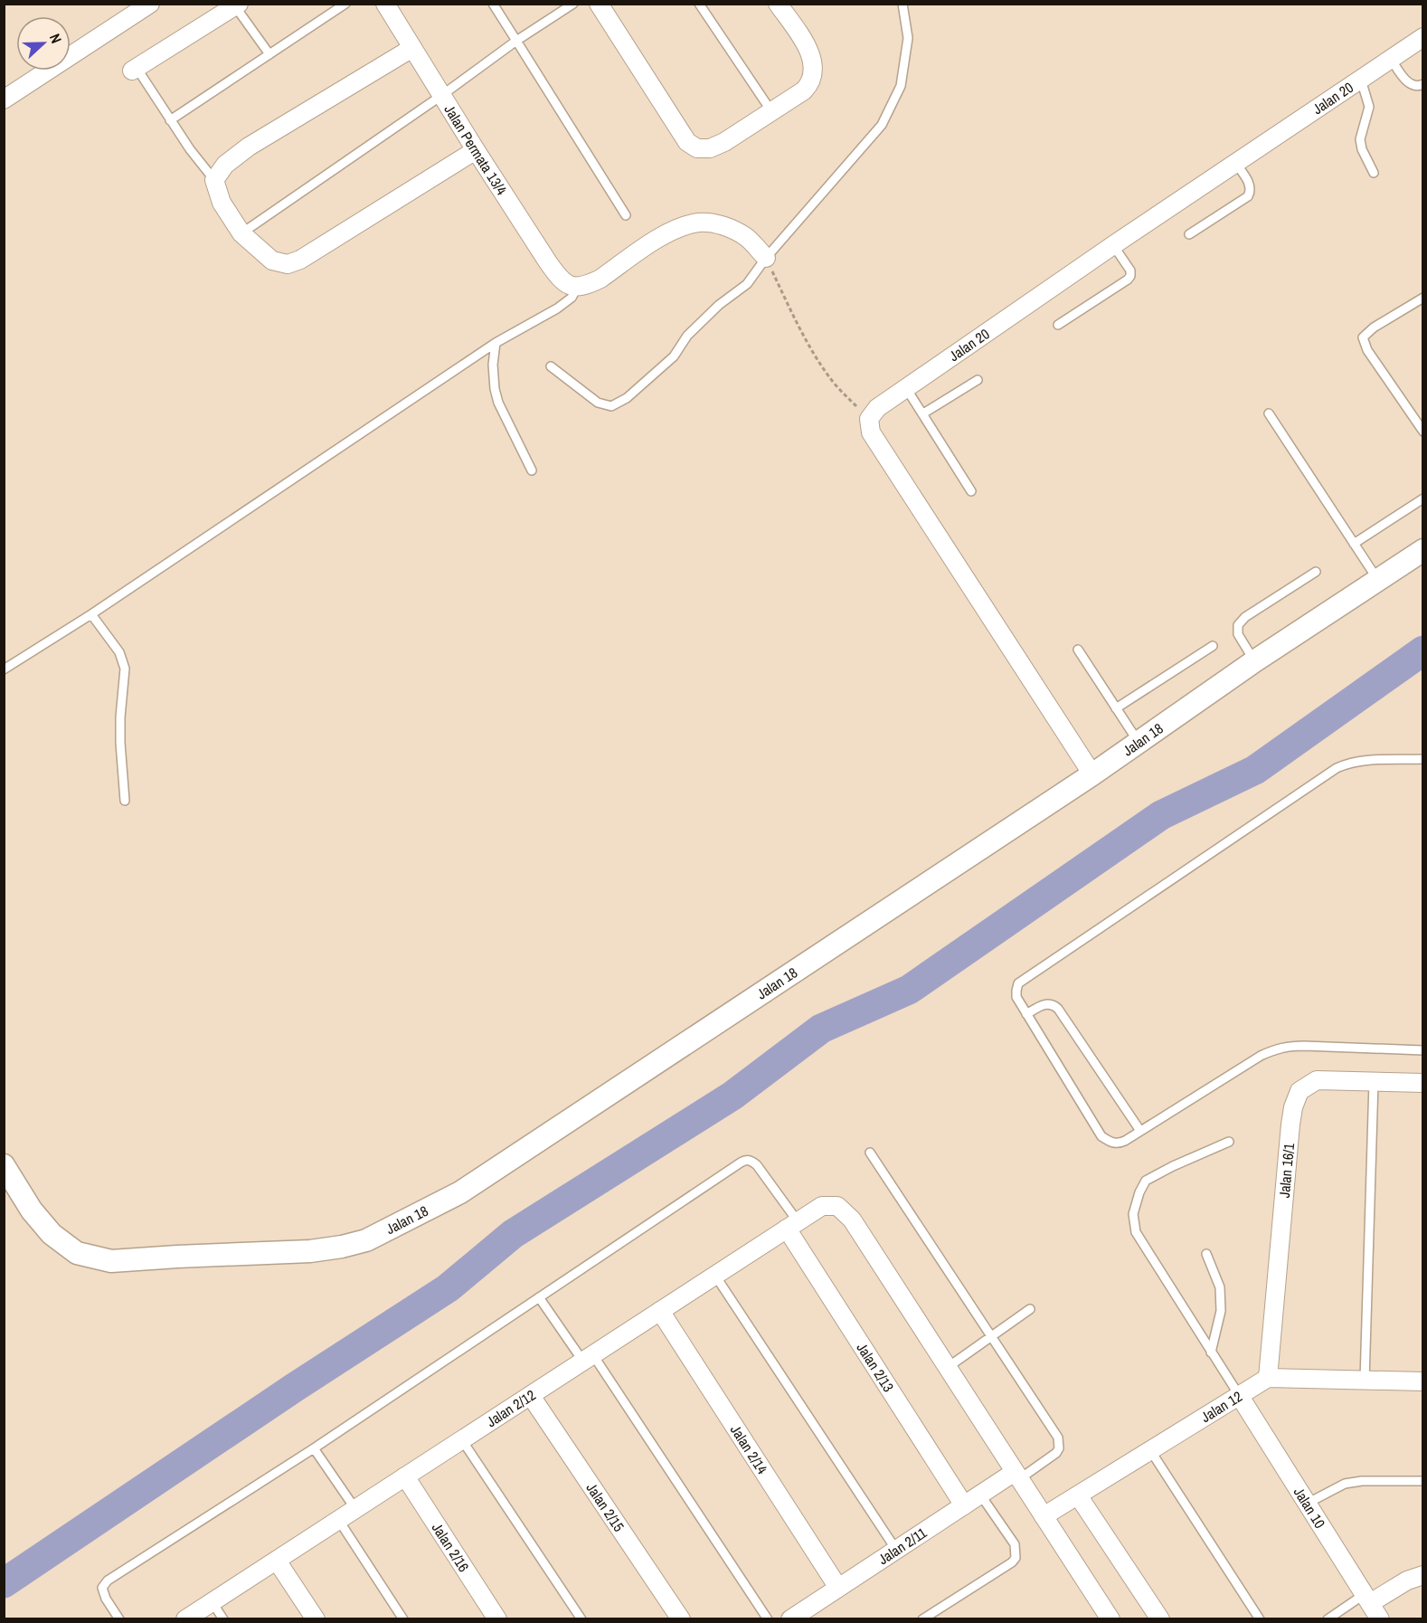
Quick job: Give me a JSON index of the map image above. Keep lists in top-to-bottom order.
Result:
{
  "streets": {
    "street": [
      "Jalan 20",
      "Jalan Permata 13/4",
      "Jalan 18",
      "Jalan 16/1",
      "Jalan 2/13",
      "Jalan 12",
      "Jalan 2/12",
      "Jalan 2/14",
      "Jalan 2/15",
      "Jalan 10",
      "Jalan 2/11",
      "Jalan 2/16"
    ]
  },
  "crossings": [
    ["Jalan 16/1", "Jalan 12"],
    ["Jalan 2/13", "Jalan 2/12"],
    ["Jalan 2/13", "Jalan 2/11"],
    ["Jalan 12", "Jalan 10"],
    ["Jalan 2/12", "Jalan 2/14"],
    ["Jalan 2/12", "Jalan 2/15"],
    ["Jalan 2/12", "Jalan 2/16"],
    ["Jalan 2/14", "Jalan 2/11"]
  ],
  "north": "right"
}
